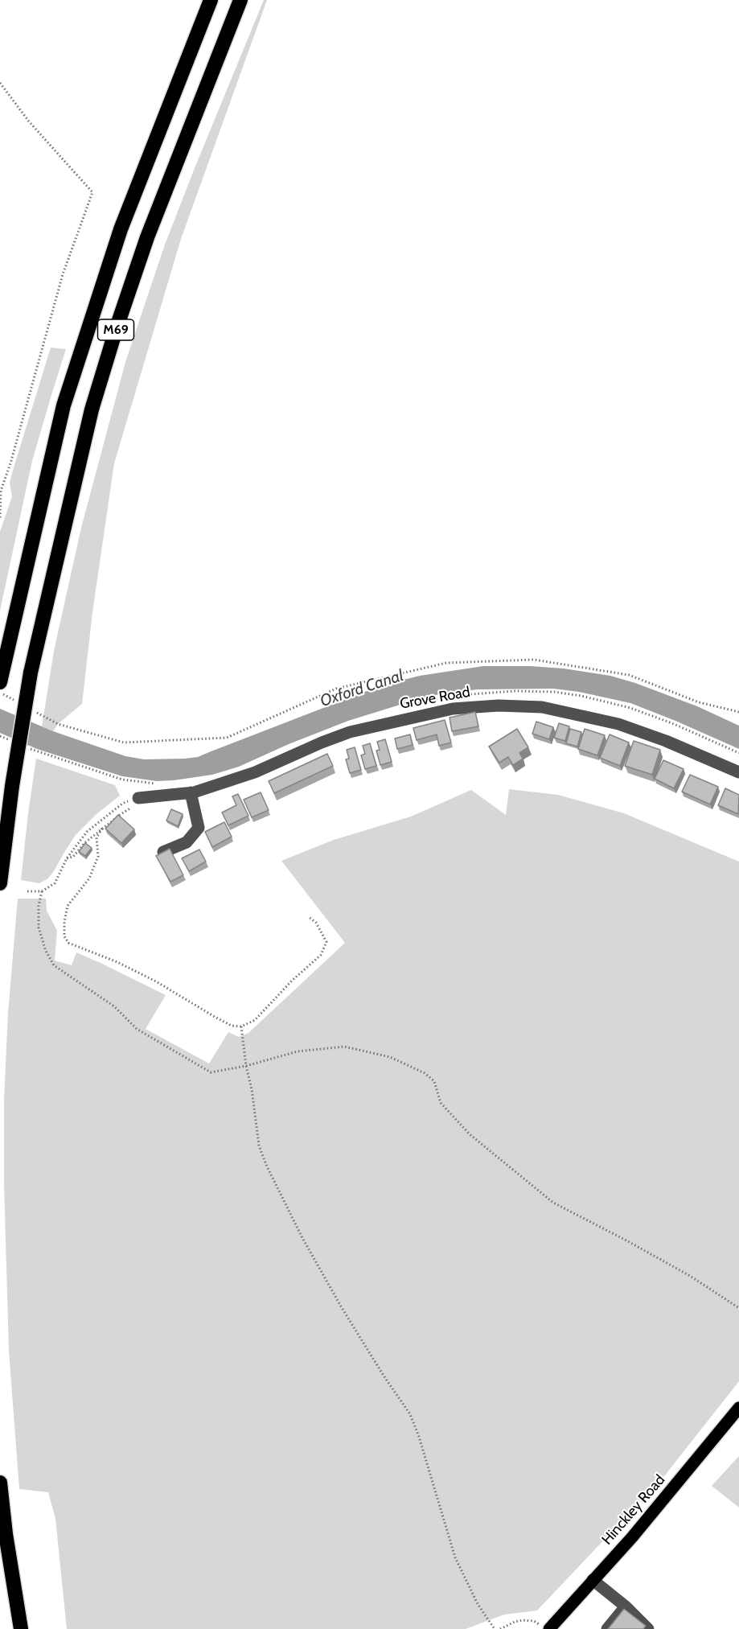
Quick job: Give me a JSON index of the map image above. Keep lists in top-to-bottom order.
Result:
{
  "streets": {
    "highway": ["M69"],
    "main road": ["Hinckley Road"],
    "street": ["Grove Road"]
  },
  "water": ["Oxford Canal"]
}
